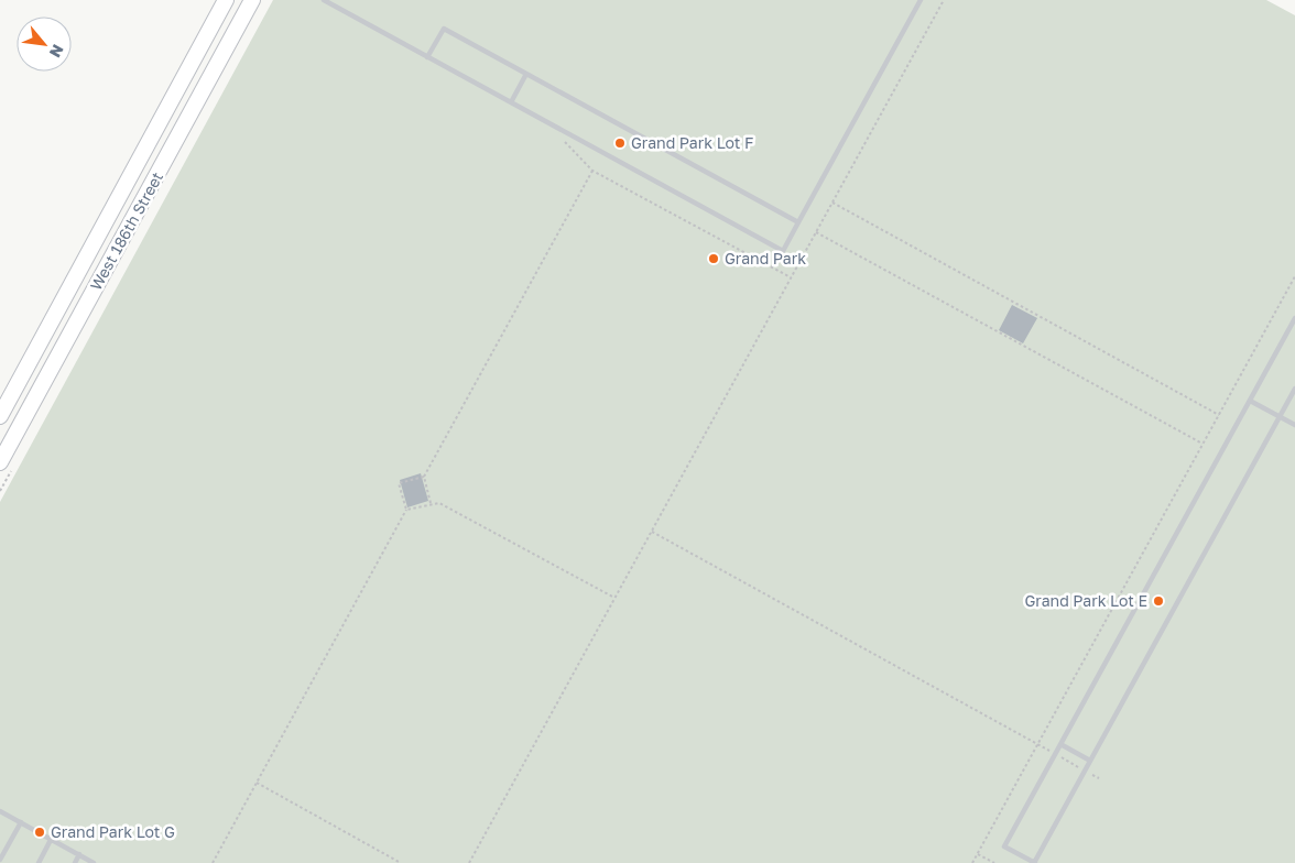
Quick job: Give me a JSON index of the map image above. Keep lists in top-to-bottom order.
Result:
{
  "streets": {
    "street": ["West 186th Street"]
  },
  "places": [
    "Grand Park Lot F",
    "Grand Park",
    "Grand Park Lot E",
    "Grand Park Lot G"
  ],
  "north": "bottom right"
}
